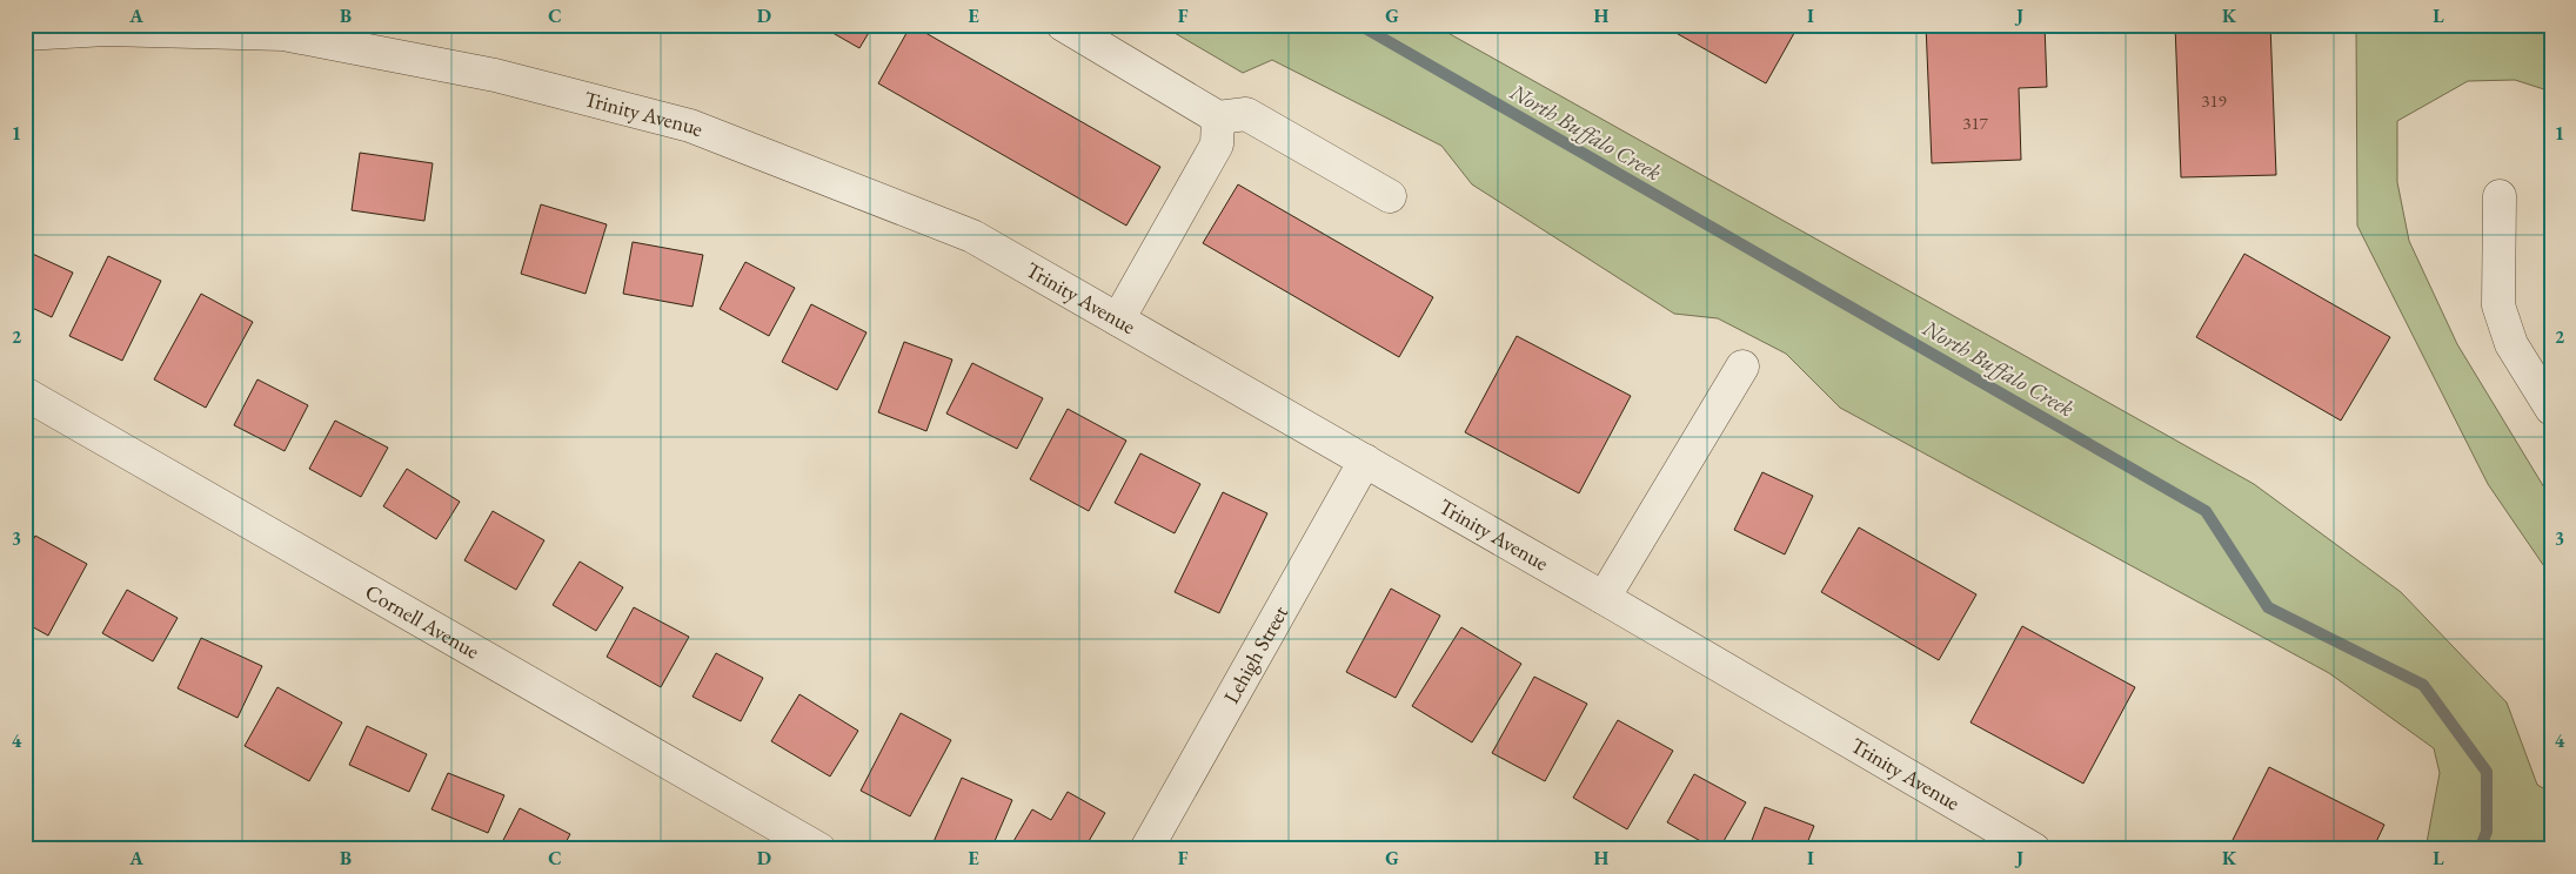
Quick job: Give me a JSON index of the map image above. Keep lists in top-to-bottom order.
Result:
{
  "streets": {
    "street": ["Trinity Avenue", "Cornell Avenue", "Lehigh Street"]
  },
  "crossings": [
    ["Trinity Avenue", "Lehigh Street"]
  ],
  "water": ["North Buffalo Creek"],
  "house_numbers": ["319", "317"],
  "grid": {
    "columns": [
      "A",
      "B",
      "C",
      "D",
      "E",
      "F",
      "G",
      "H",
      "I",
      "J",
      "K",
      "L"
    ],
    "rows": [
      "1",
      "2",
      "3",
      "4"
    ]
  }
}
